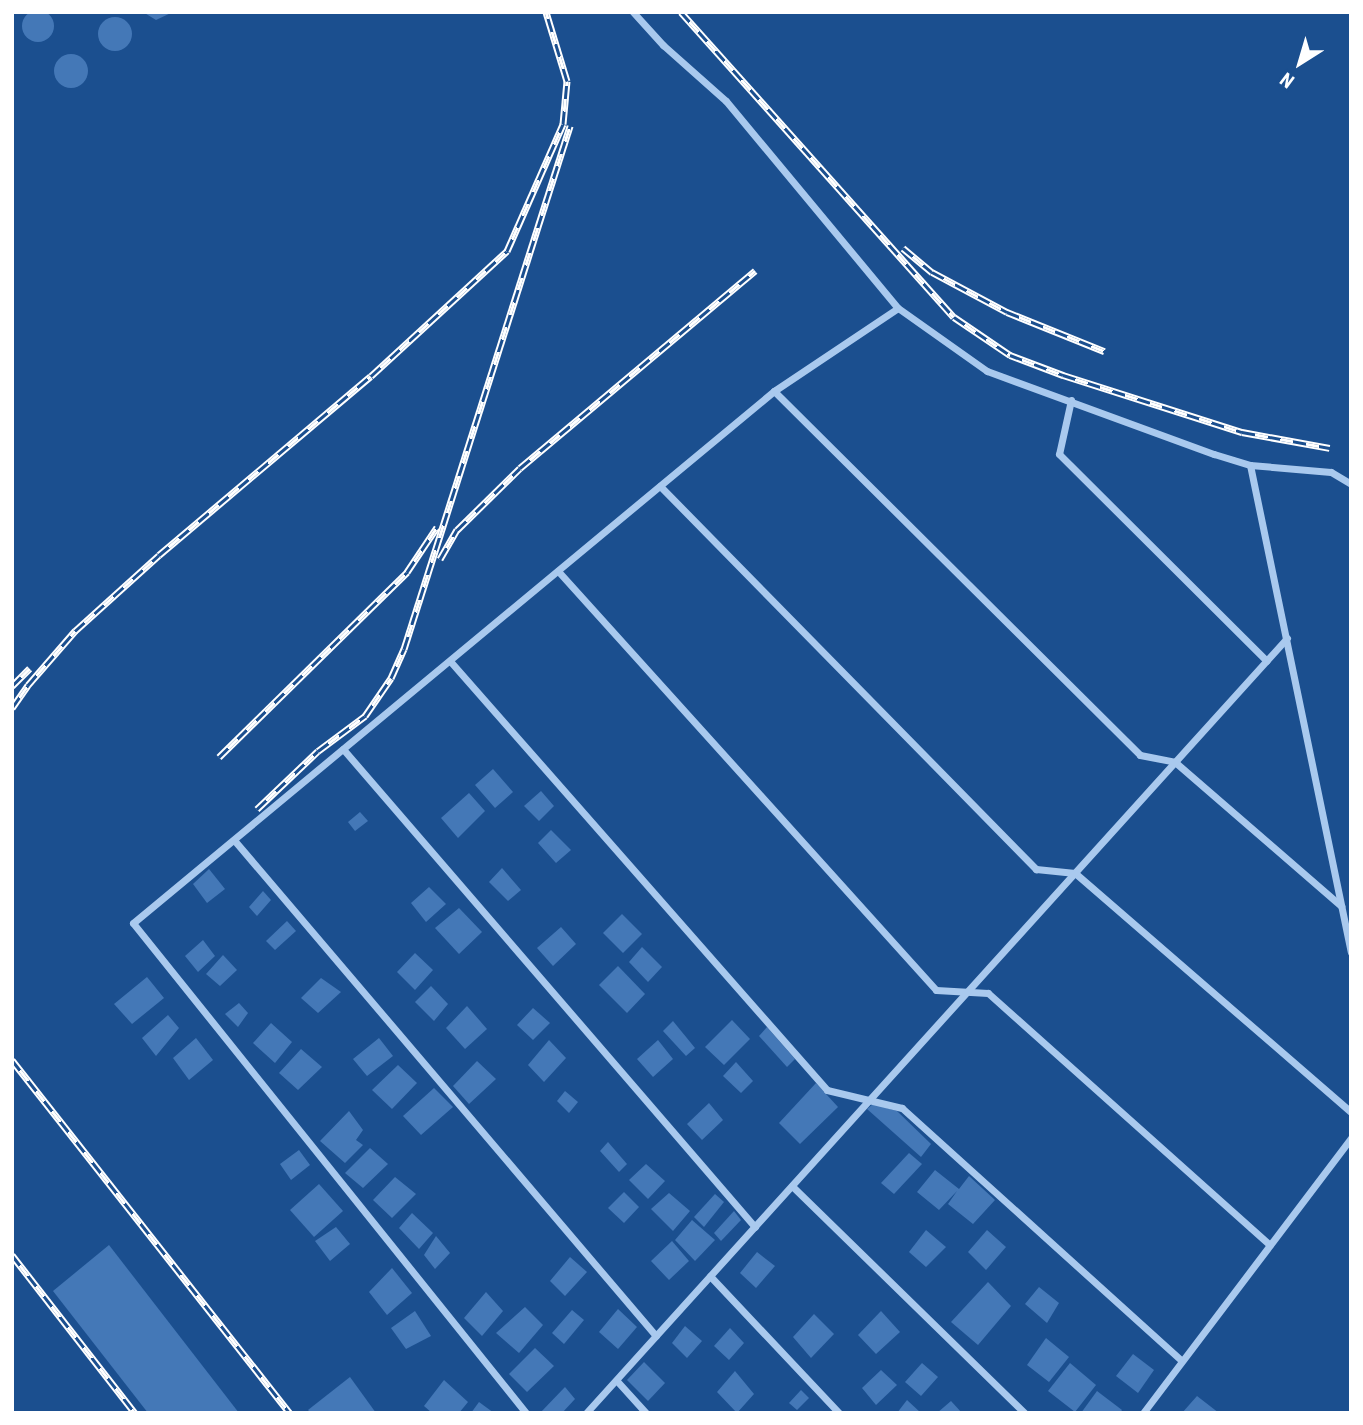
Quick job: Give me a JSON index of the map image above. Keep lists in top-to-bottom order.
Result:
{
  "north": "bottom left"
}
